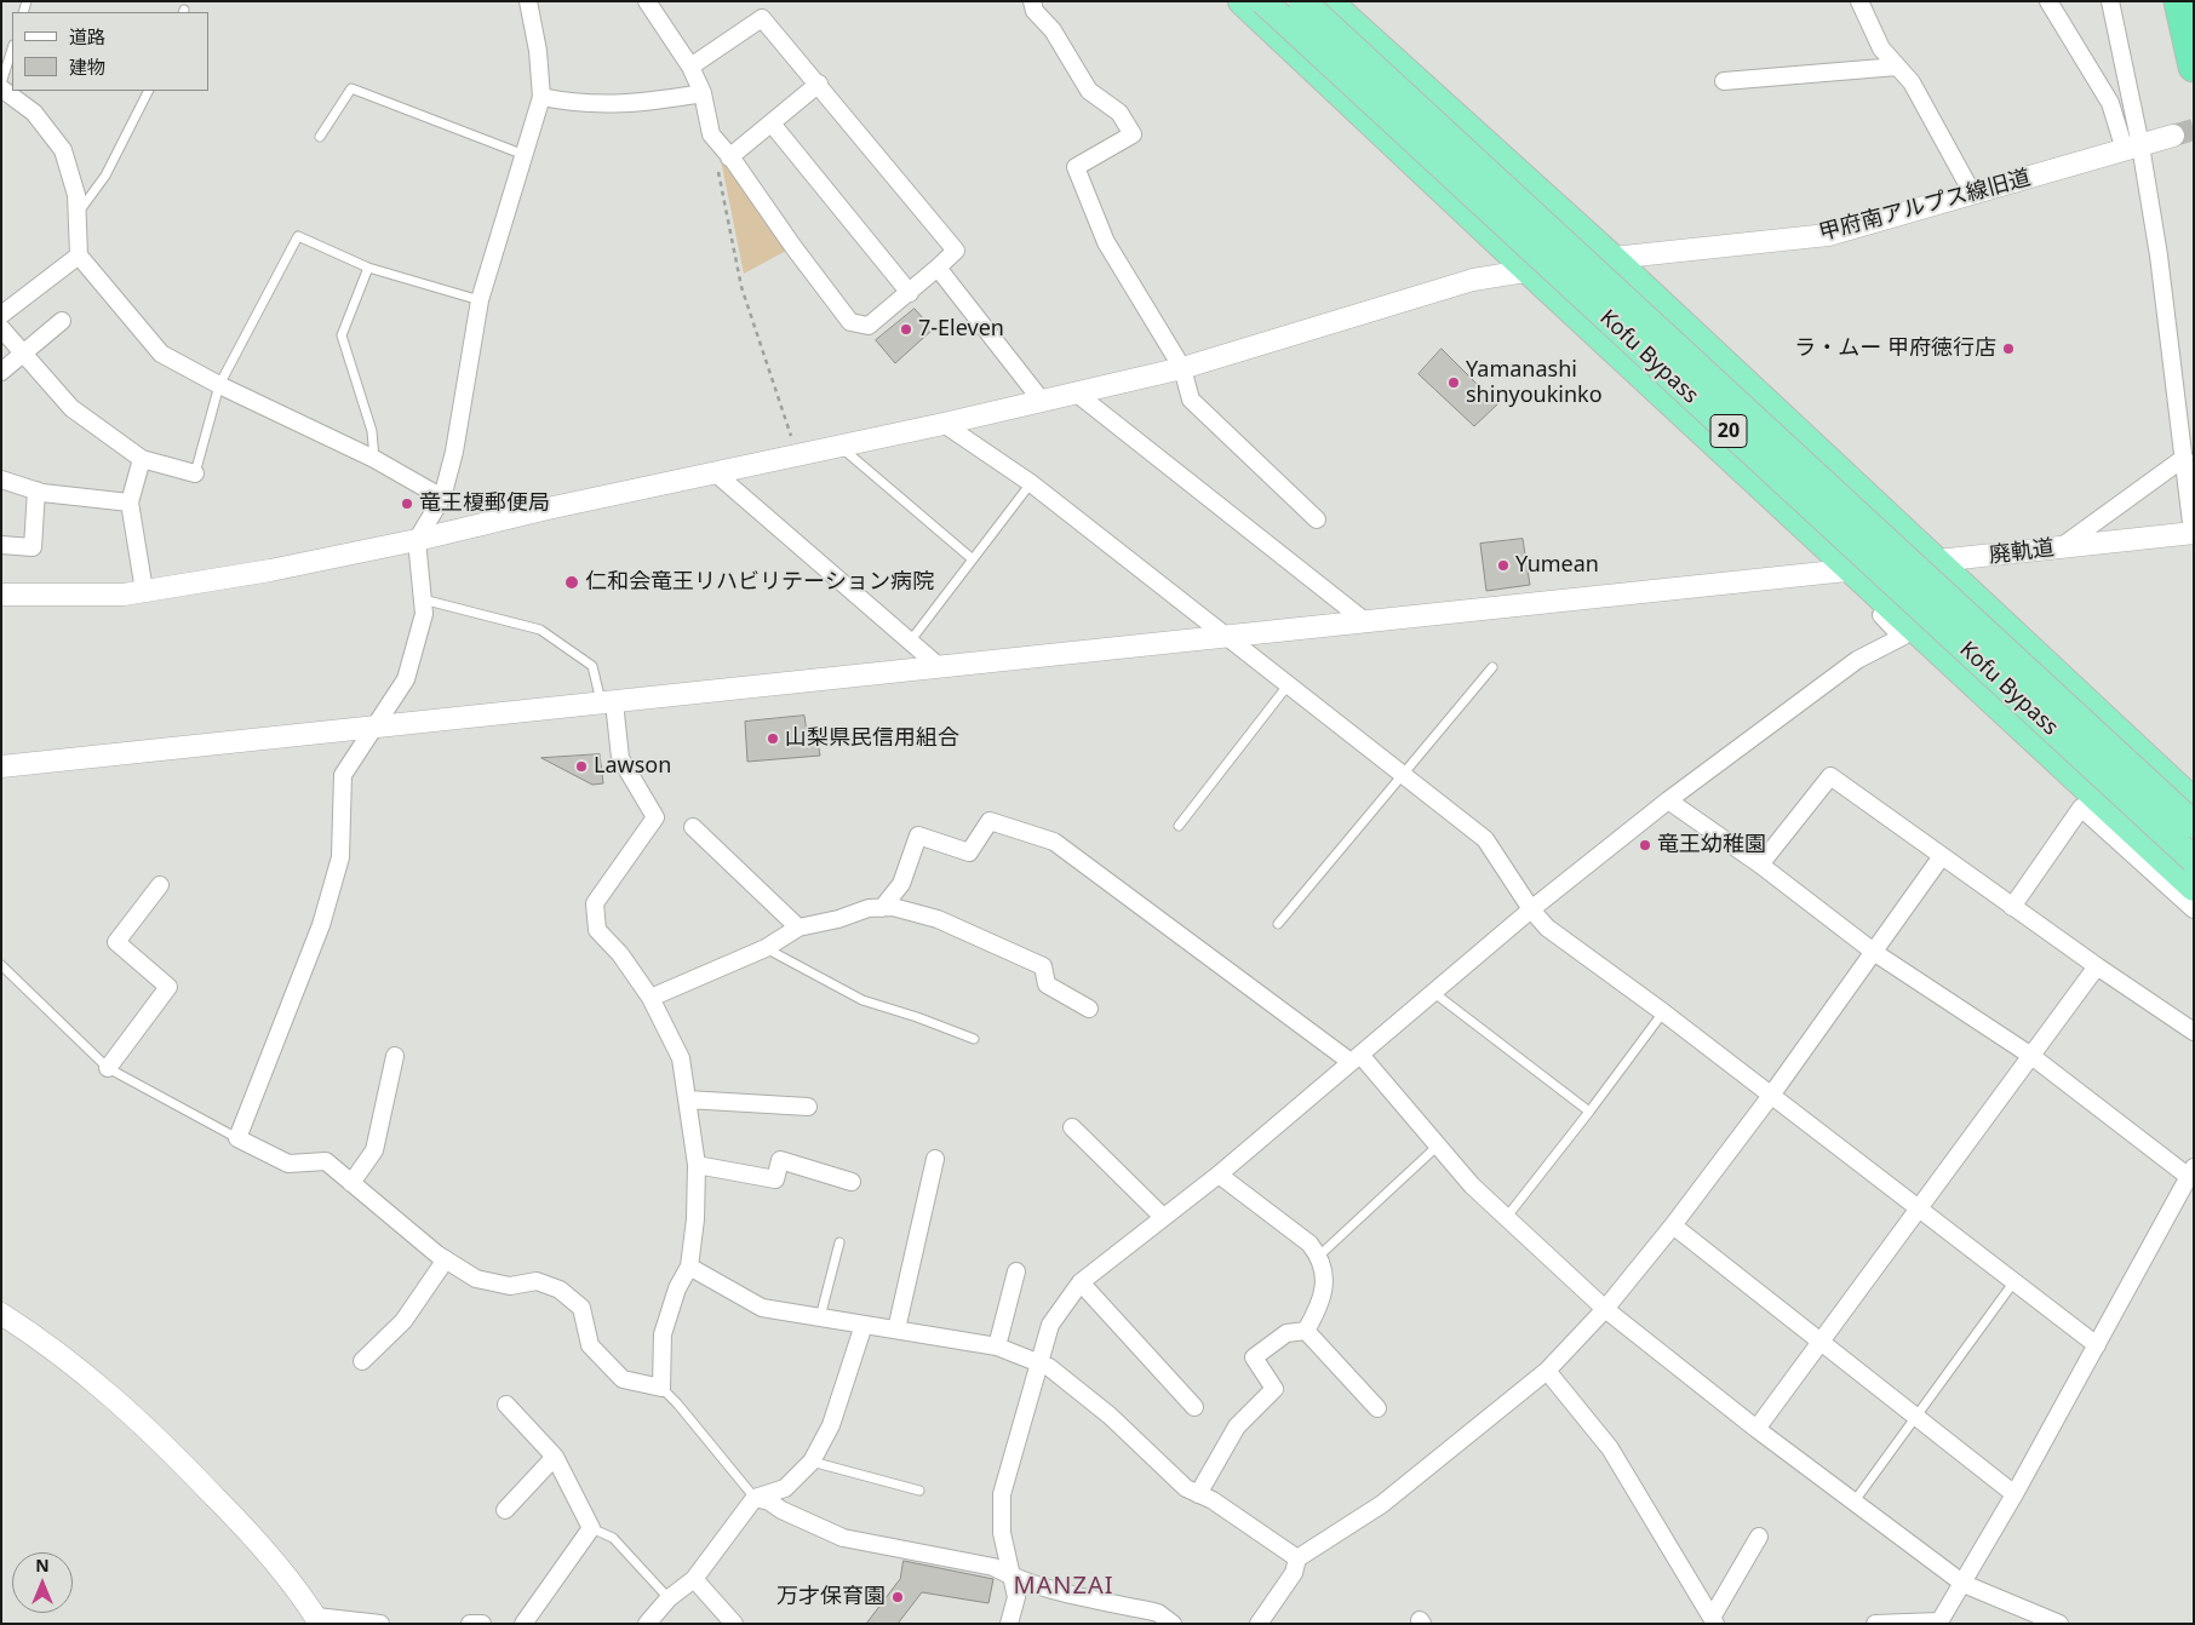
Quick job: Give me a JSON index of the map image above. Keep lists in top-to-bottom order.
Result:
{
  "streets": {
    "highway": ["Kofu Bypass", "20"],
    "street": ["甲府南アルプス線旧道", "廃軌道"]
  },
  "districts": ["MANZAI"],
  "places": [
    "7-Eleven",
    "ラ・ムー 甲府徳行店",
    "Yamanashi shinyoukinko",
    "竜王榎郵便局",
    "Yumean",
    "仁和会竜王リハビリテーション病院",
    "山梨県民信用組合",
    "Lawson",
    "竜王幼稚園",
    "万才保育園"
  ],
  "legend": ["道路", "建物"],
  "north": "top"
}
